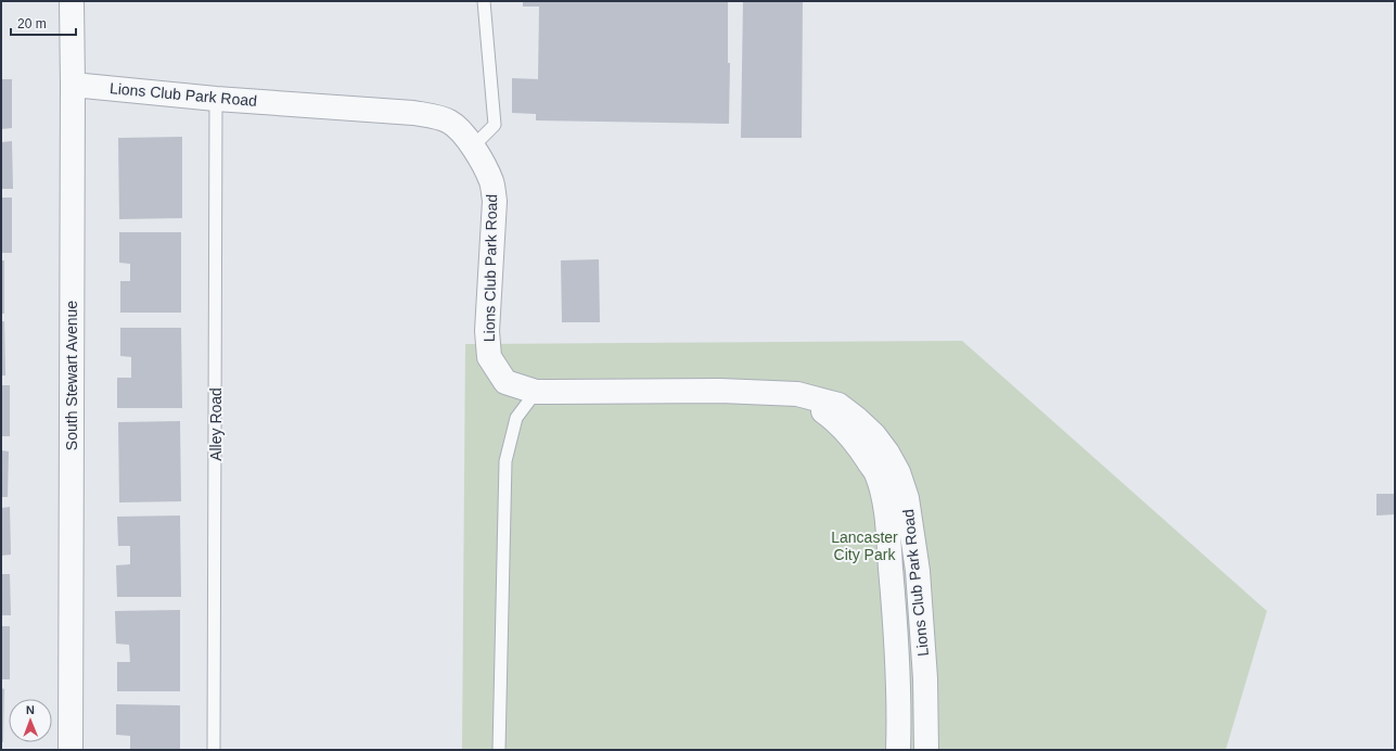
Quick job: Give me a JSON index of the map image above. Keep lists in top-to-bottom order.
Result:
{
  "streets": {
    "street": ["Lions Club Park Road", "South Stewart Avenue"],
    "lane": ["Alley Road"]
  },
  "crossings": [
    ["Lions Club Park Road", "South Stewart Avenue"],
    ["Lions Club Park Road", "Alley Road"]
  ],
  "parks": ["Lancaster City Park"],
  "scale_bar": "20 m",
  "north": "top"
}
